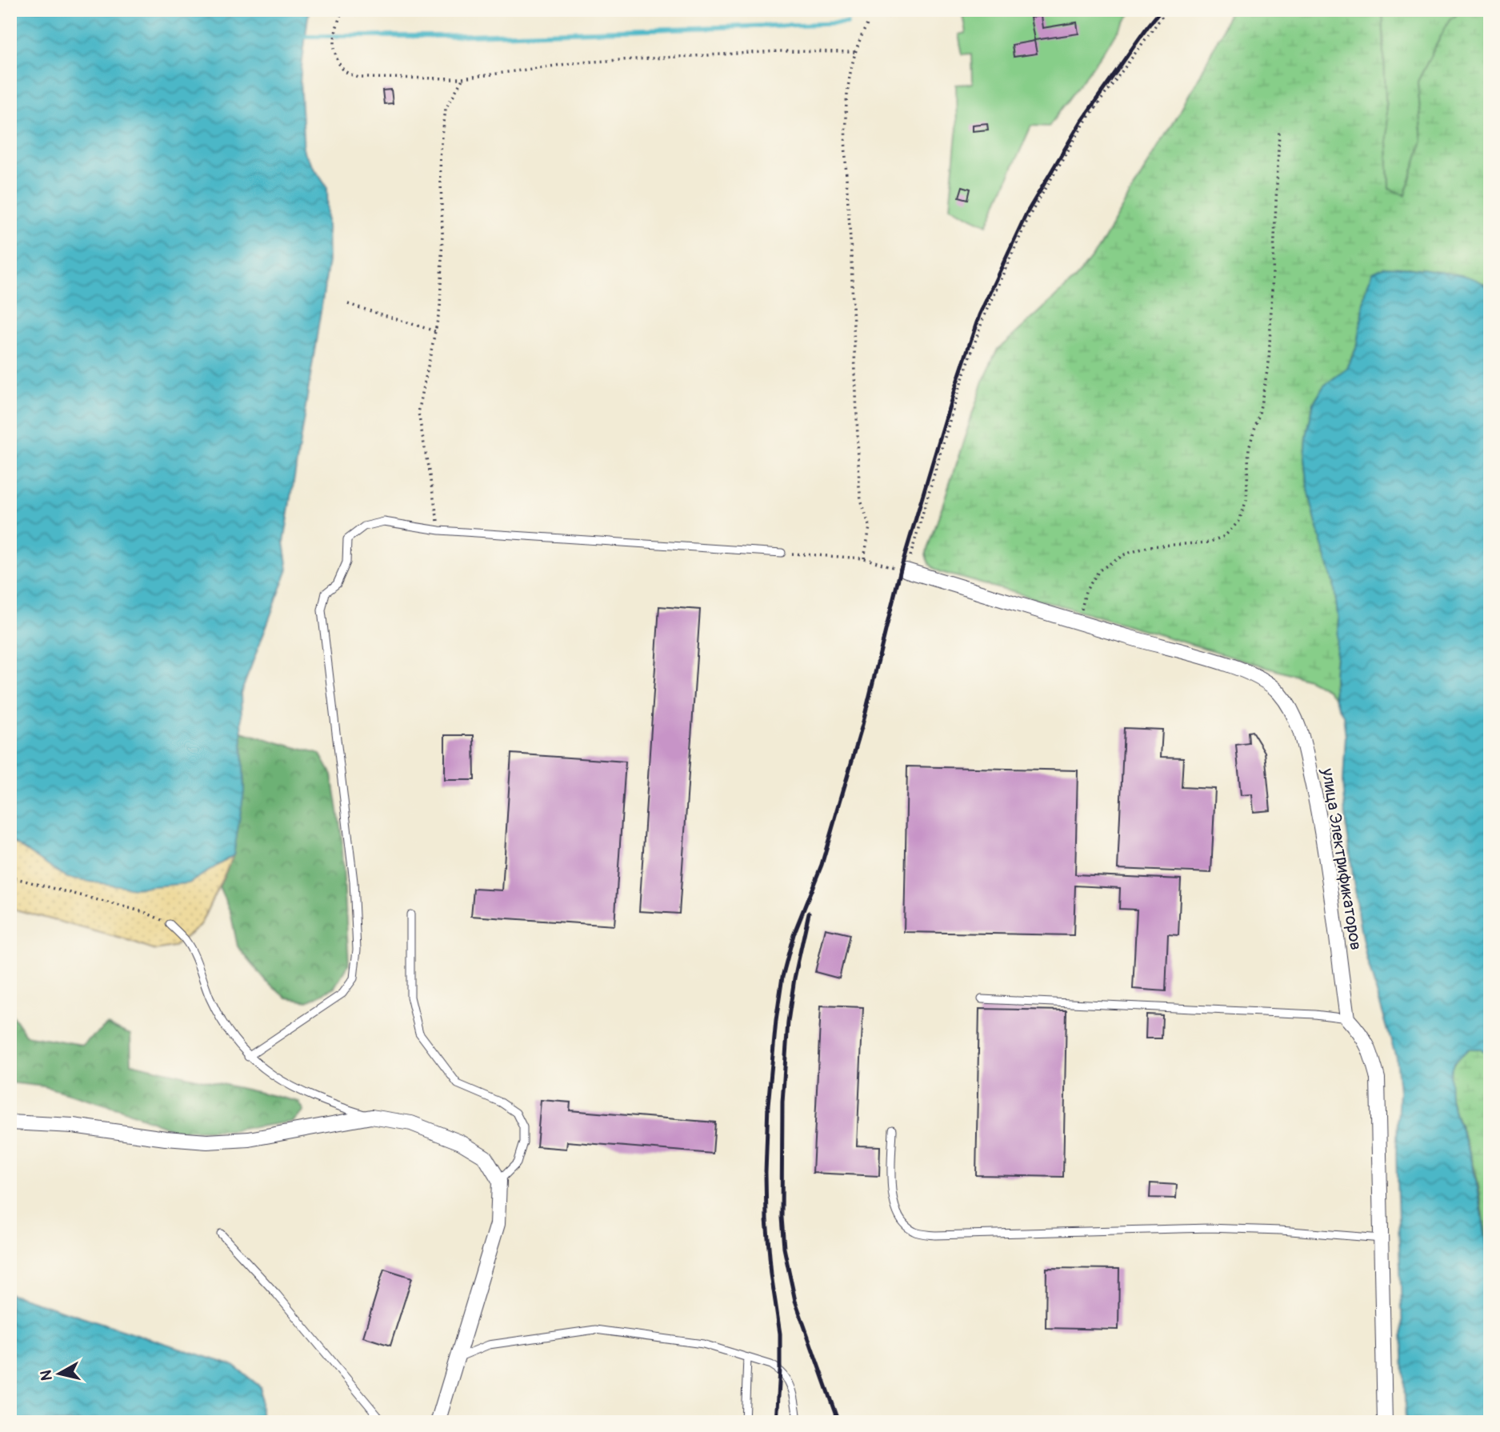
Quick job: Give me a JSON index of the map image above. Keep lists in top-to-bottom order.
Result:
{
  "streets": {
    "street": ["улица Электрификаторов"]
  },
  "north": "left"
}
